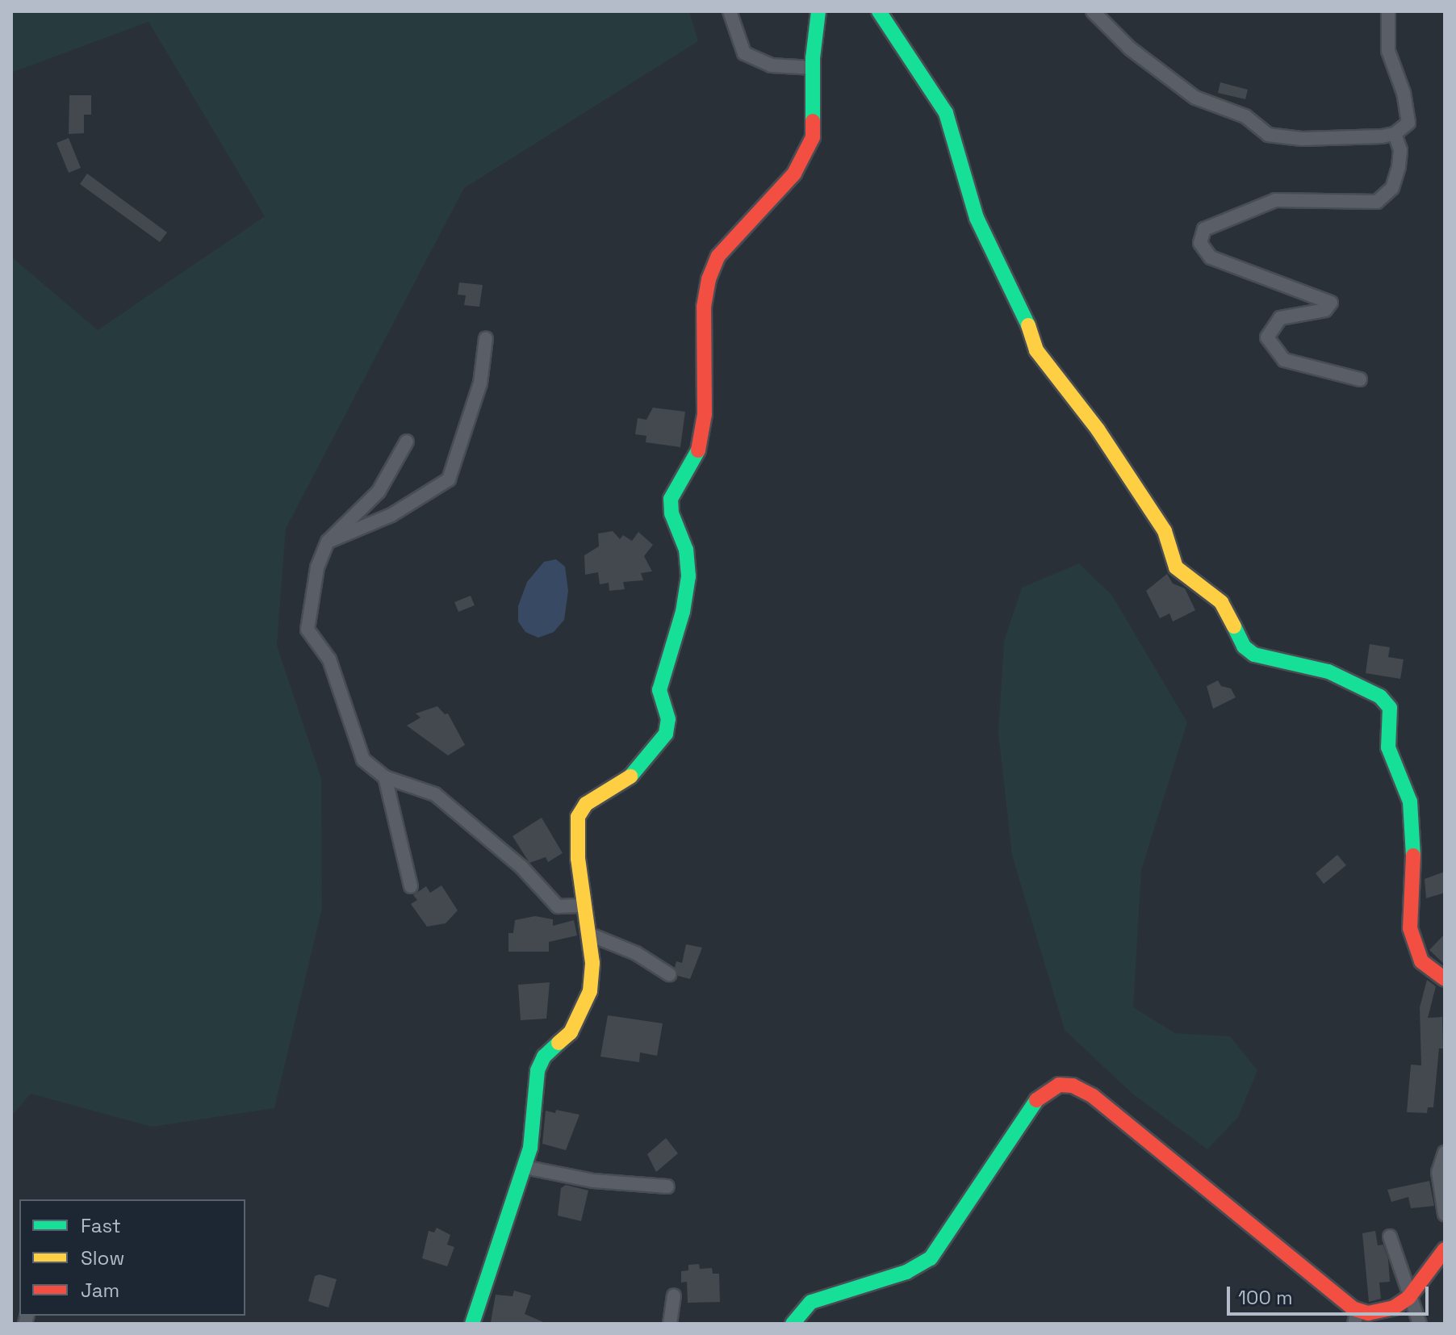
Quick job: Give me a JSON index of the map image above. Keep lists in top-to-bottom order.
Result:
{
  "legend": ["Fast", "Slow", "Jam"],
  "scale_bar": "100 m"
}
